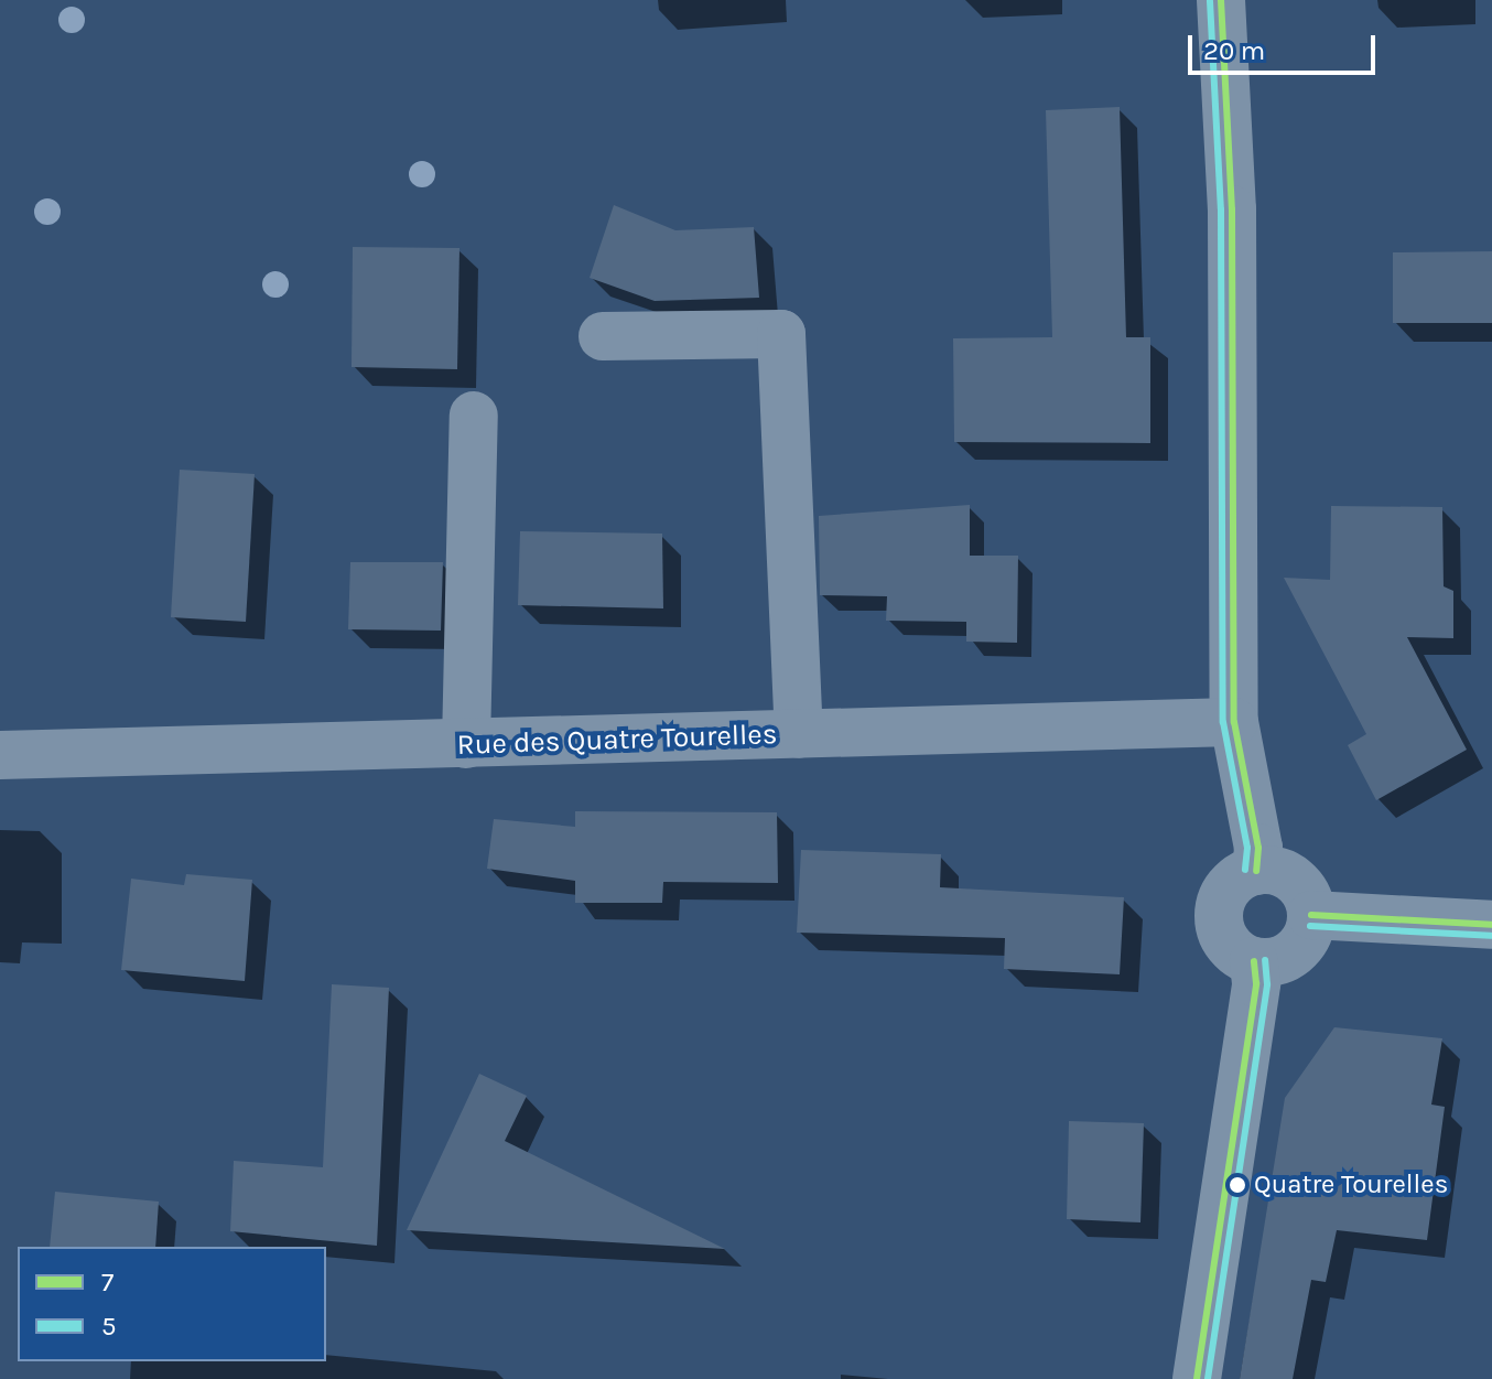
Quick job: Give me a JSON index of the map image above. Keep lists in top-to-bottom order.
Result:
{
  "streets": {
    "street": ["Rue des Quatre Tourelles"]
  },
  "places": ["Quatre Tourelles"],
  "lines": ["transit line 7", "transit line 5"],
  "legend": ["7", "5"],
  "scale_bar": "20 m"
}
